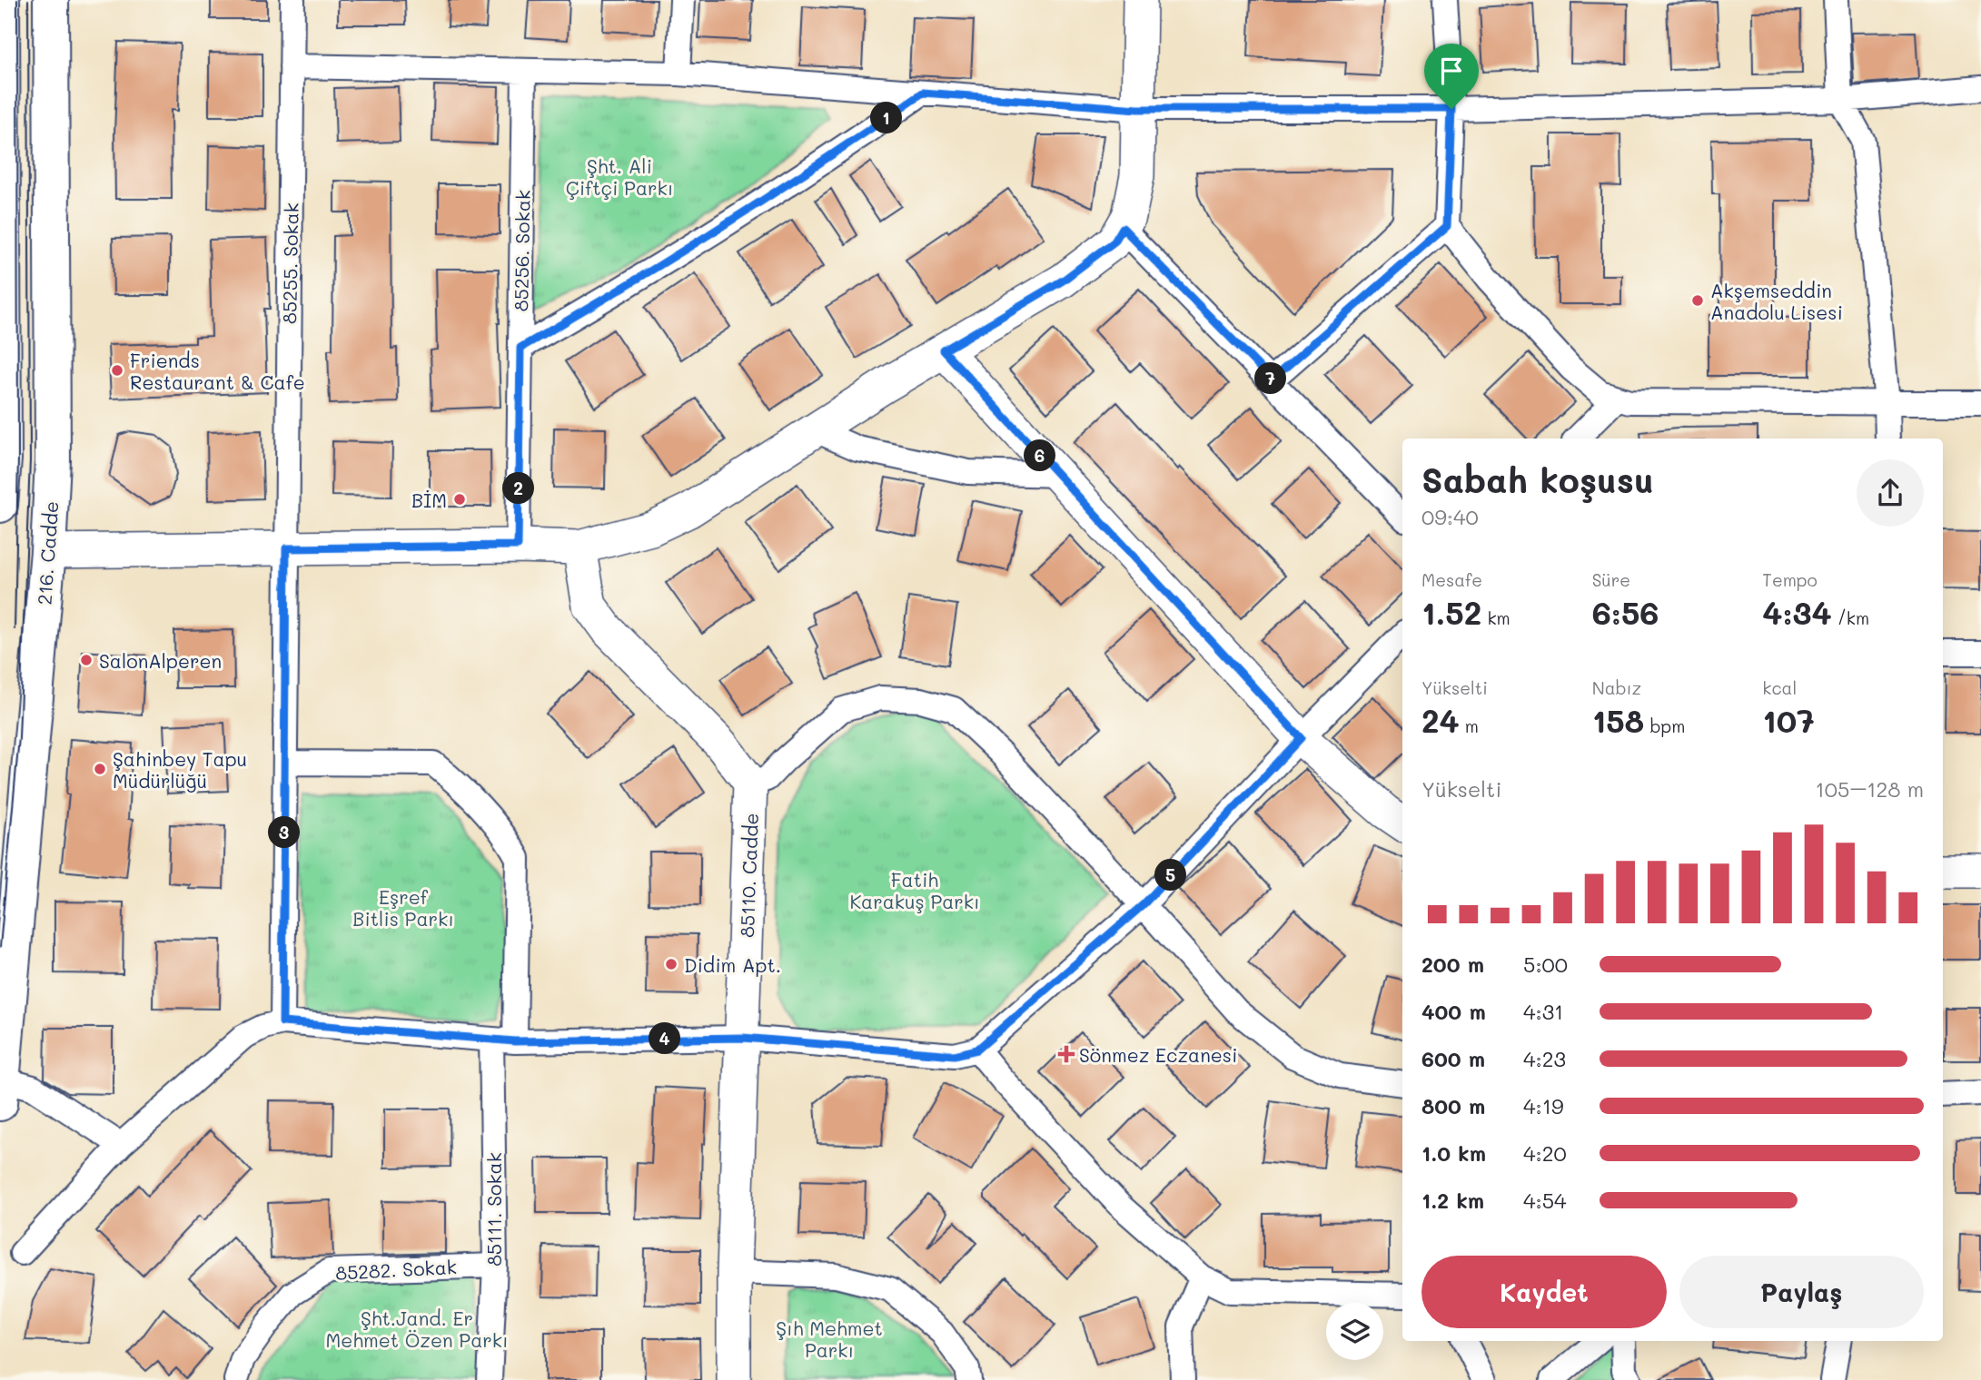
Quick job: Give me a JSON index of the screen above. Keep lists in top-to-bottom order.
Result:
{
  "streets": {
    "main road": ["216. Cadde"],
    "street": [
      "85256. Sokak",
      "85255. Sokak",
      "85110. Cadde",
      "85111. Sokak",
      "85282. Sokak"
    ]
  },
  "crossings": [
    ["85255. Sokak", "85111. Sokak"],
    ["85111. Sokak", "85282. Sokak"]
  ],
  "parks": [
    "Şht. Ali Çiftçi Parkı",
    "Fatih Karakuş Parkı",
    "Eşref Bitlis Parkı",
    "Şht.Jand. Er Mehmet Özen Parkı",
    "Şıh Mehmet Parkı"
  ],
  "places": {
    "other": [
      "Akşemseddin Anadolu Lisesi",
      "Friends Restaurant & Cafe",
      "BİM",
      "SalonAlperen",
      "Şahinbey Tapu Müdürlüğü",
      "Didim Apt."
    ],
    "health": ["Sönmez Eczanesi"]
  },
  "page": {
    "pins": [
      "1",
      "7",
      "6",
      "2",
      "3",
      "5",
      "4"
    ],
    "heading": ["Sabah koşusu", "09:40"],
    "stats": [
      ["Mesafe", "1.52 km"],
      ["Süre", "6:56"],
      ["Tempo", "4:34 /km"],
      ["Yükselti", "24 m"],
      ["Nabız", "158 bpm"],
      ["kcal", "107"]
    ],
    "chart": ["Yükselti", "105–128 m"],
    "list": [
      {
        "name": "200 m",
        "note": "5:00"
      },
      {
        "name": "400 m",
        "note": "4:31"
      },
      {
        "name": "600 m",
        "note": "4:23"
      },
      {
        "name": "800 m",
        "note": "4:19"
      },
      {
        "name": "1.0 km",
        "note": "4:20"
      },
      {
        "name": "1.2 km",
        "note": "4:54"
      }
    ],
    "buttons": ["Kaydet", "Paylaş"]
  }
}
